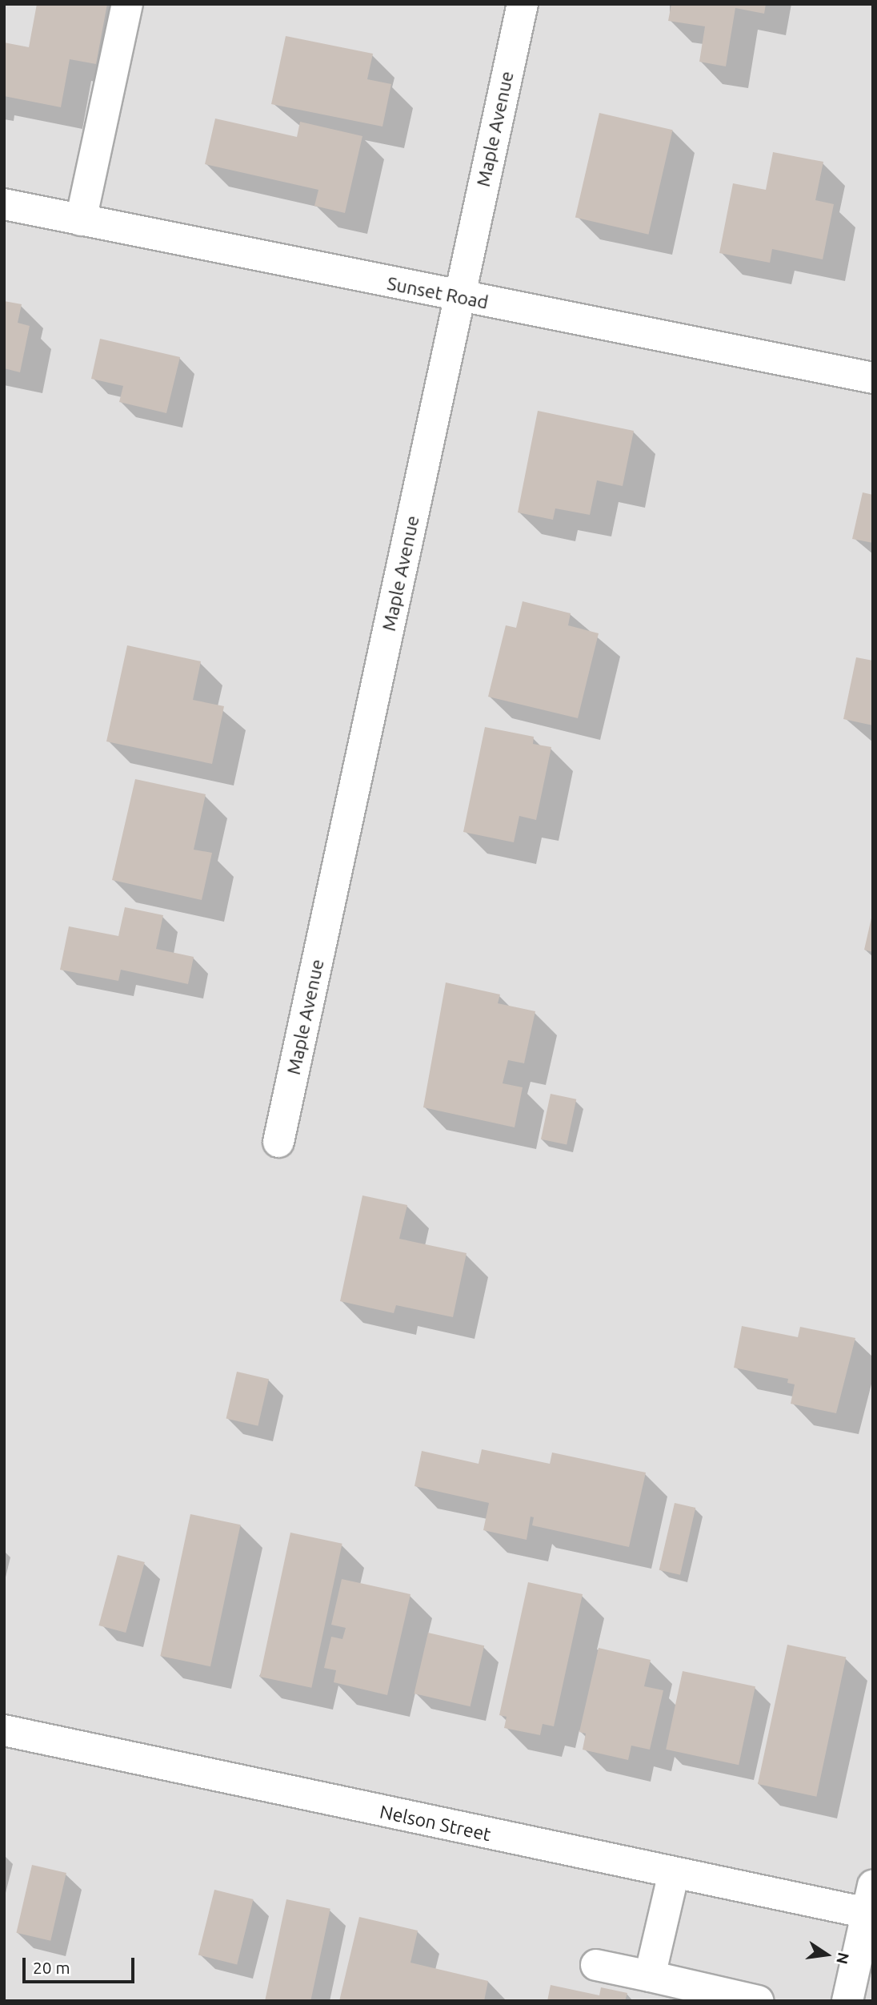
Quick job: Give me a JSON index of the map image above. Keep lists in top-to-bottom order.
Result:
{
  "streets": {
    "street": ["Maple Avenue", "Sunset Road", "Nelson Street"]
  },
  "crossings": [
    ["Maple Avenue", "Sunset Road"]
  ],
  "scale_bar": "20 m",
  "north": "right"
}
